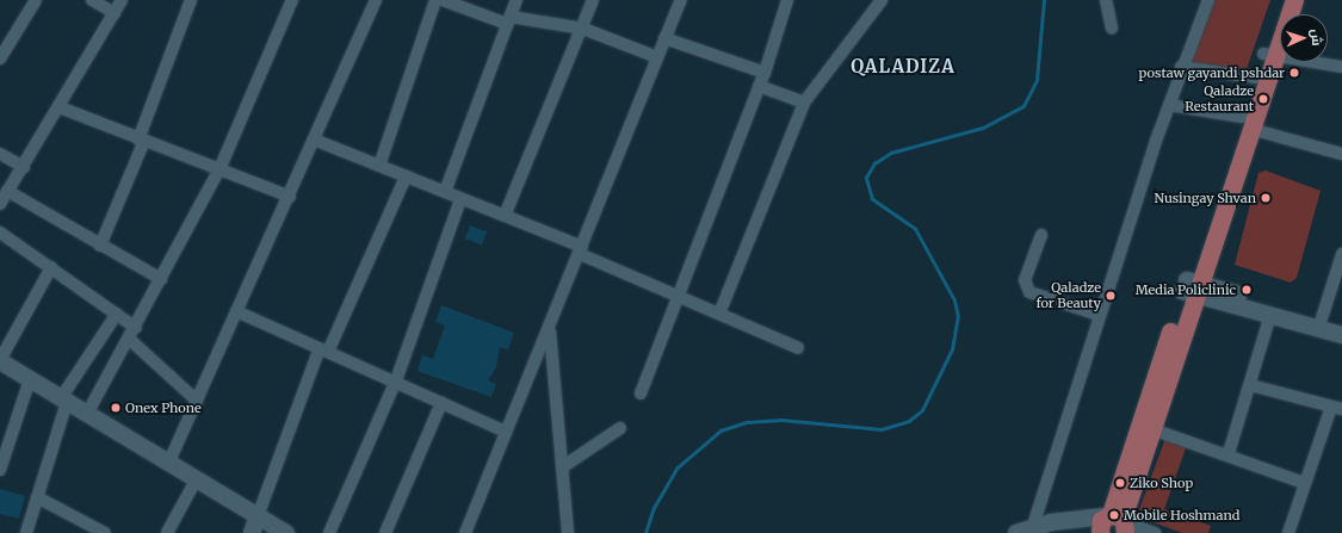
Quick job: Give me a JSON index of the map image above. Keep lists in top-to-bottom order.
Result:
{
  "districts": ["QALADIZA"],
  "places": [
    "postaw gayandi pshdar",
    "Qaladze Restaurant",
    "Nusingay Shvan",
    "Media Policlinic",
    "Qaladze for Beauty",
    "Onex Phone",
    "Ziko Shop",
    "Mobile Hoshmand"
  ],
  "north": "right"
}
